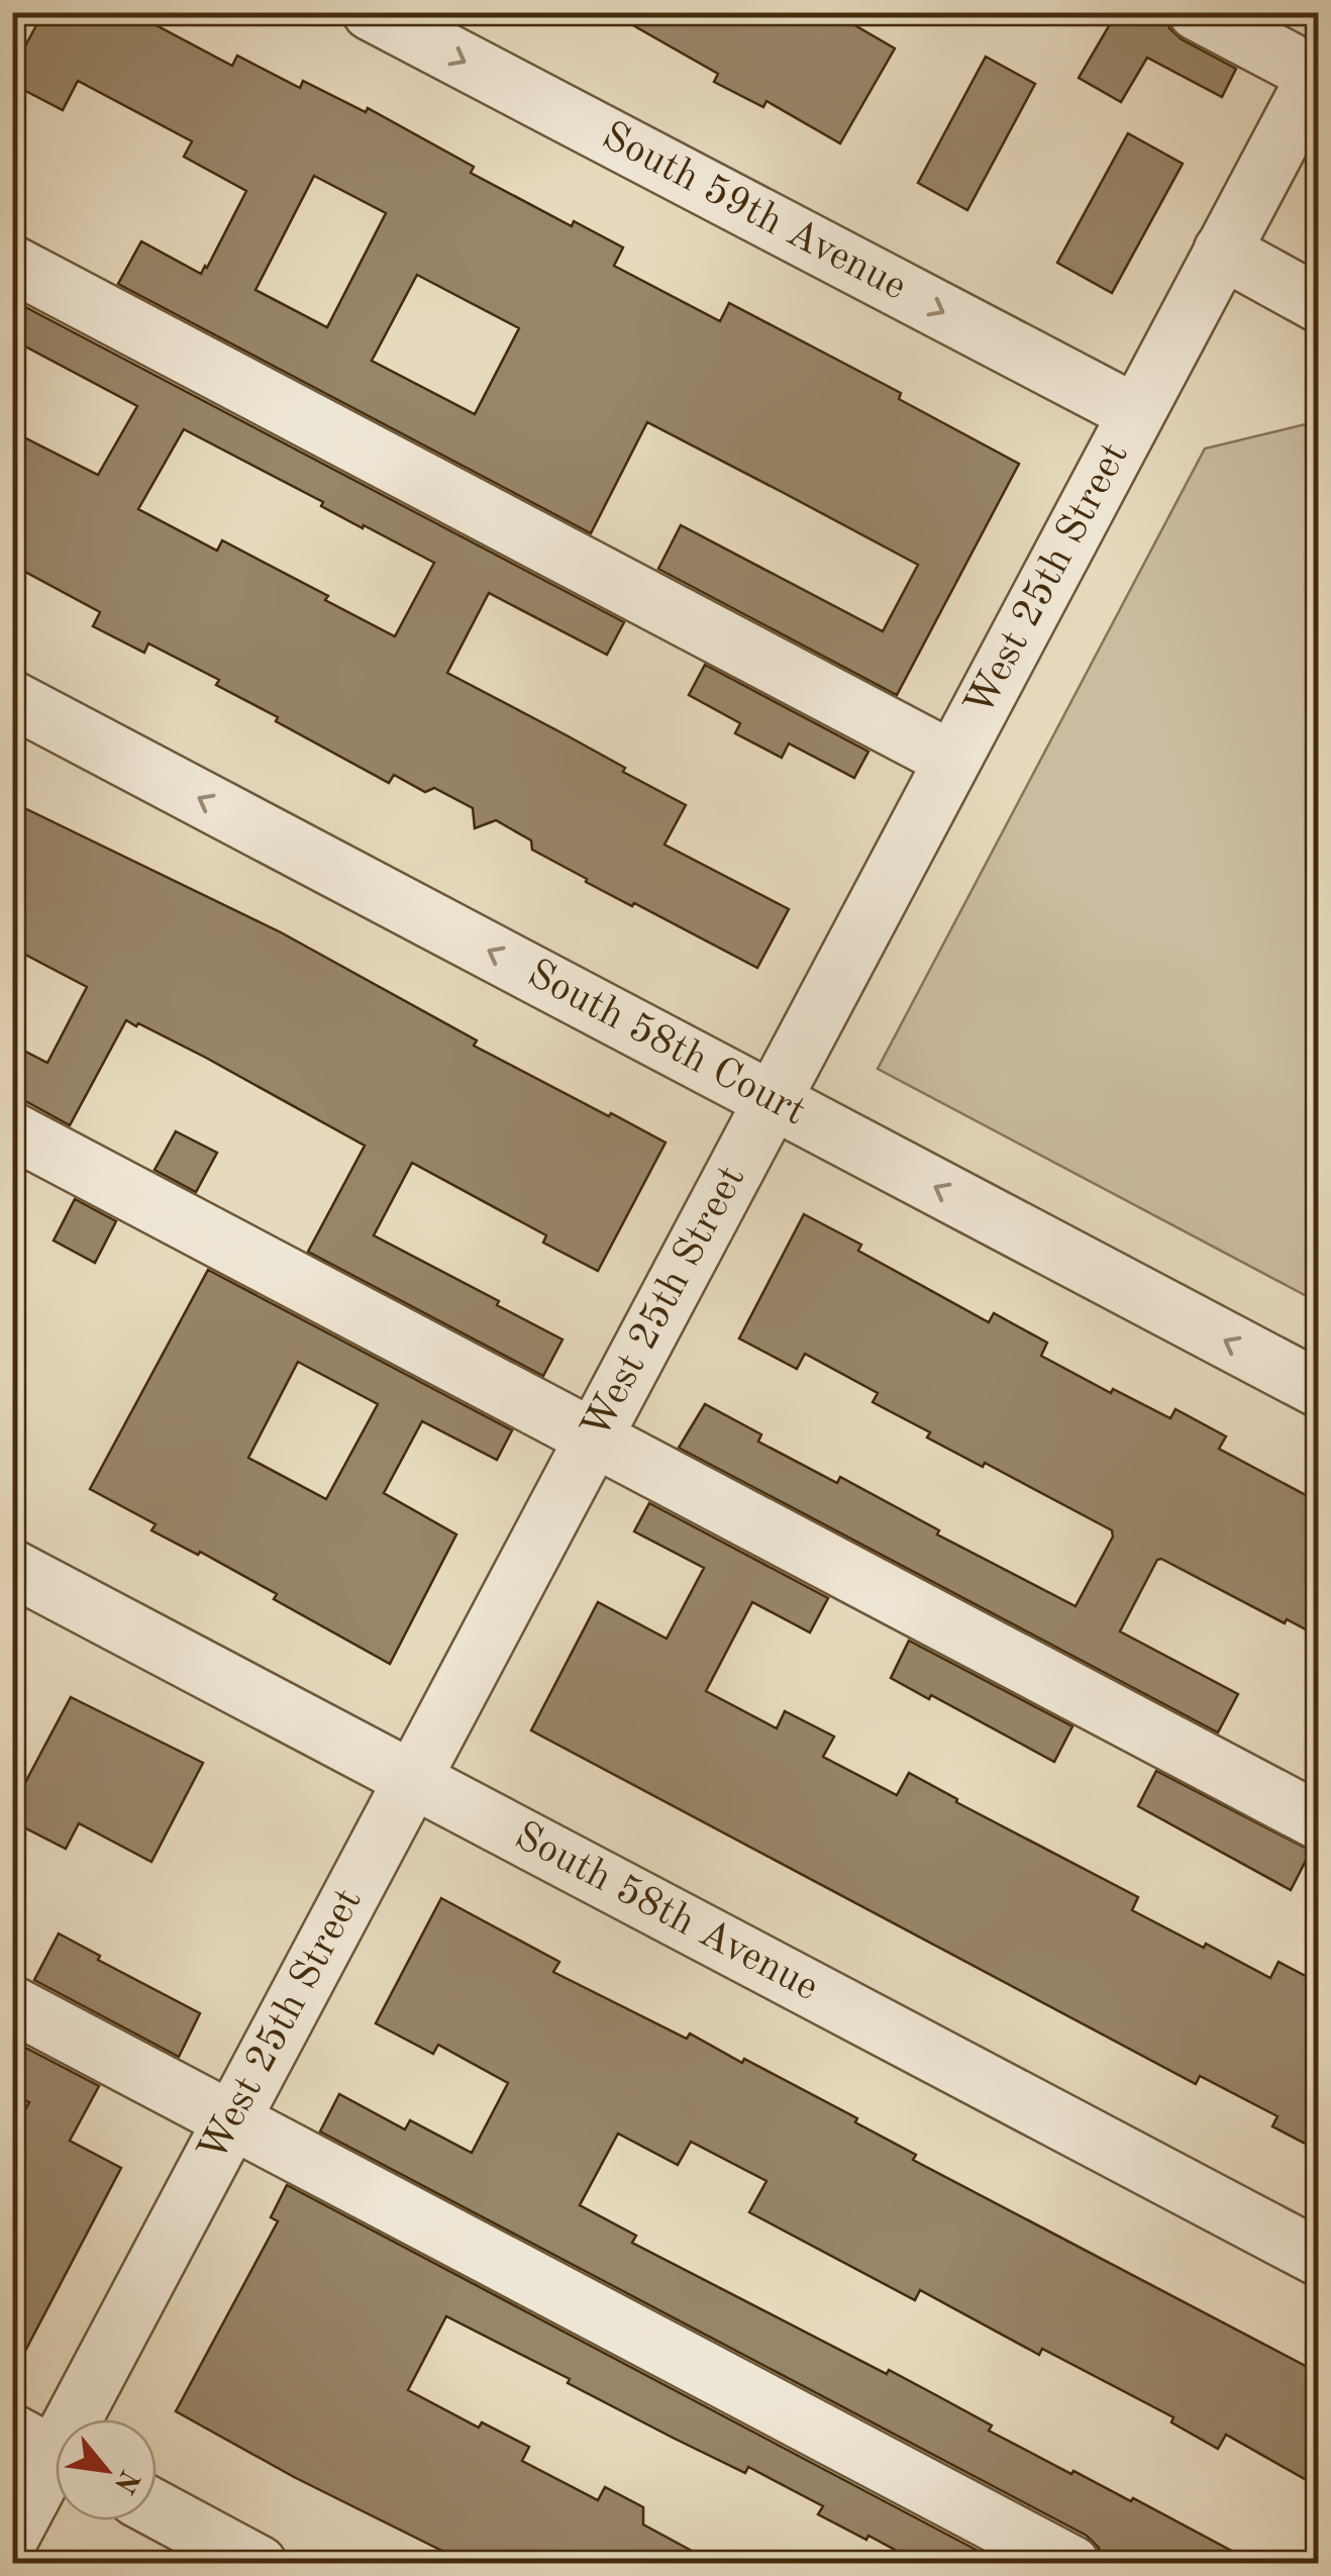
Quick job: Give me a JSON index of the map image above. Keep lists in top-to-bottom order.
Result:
{
  "streets": {
    "street": [
      "South 59th Avenue",
      "West 25th Street",
      "South 58th Court",
      "South 58th Avenue"
    ]
  },
  "crossings": [
    ["South 59th Avenue", "West 25th Street"],
    ["West 25th Street", "South 58th Court"],
    ["West 25th Street", "South 58th Avenue"]
  ],
  "north": "bottom right"
}
